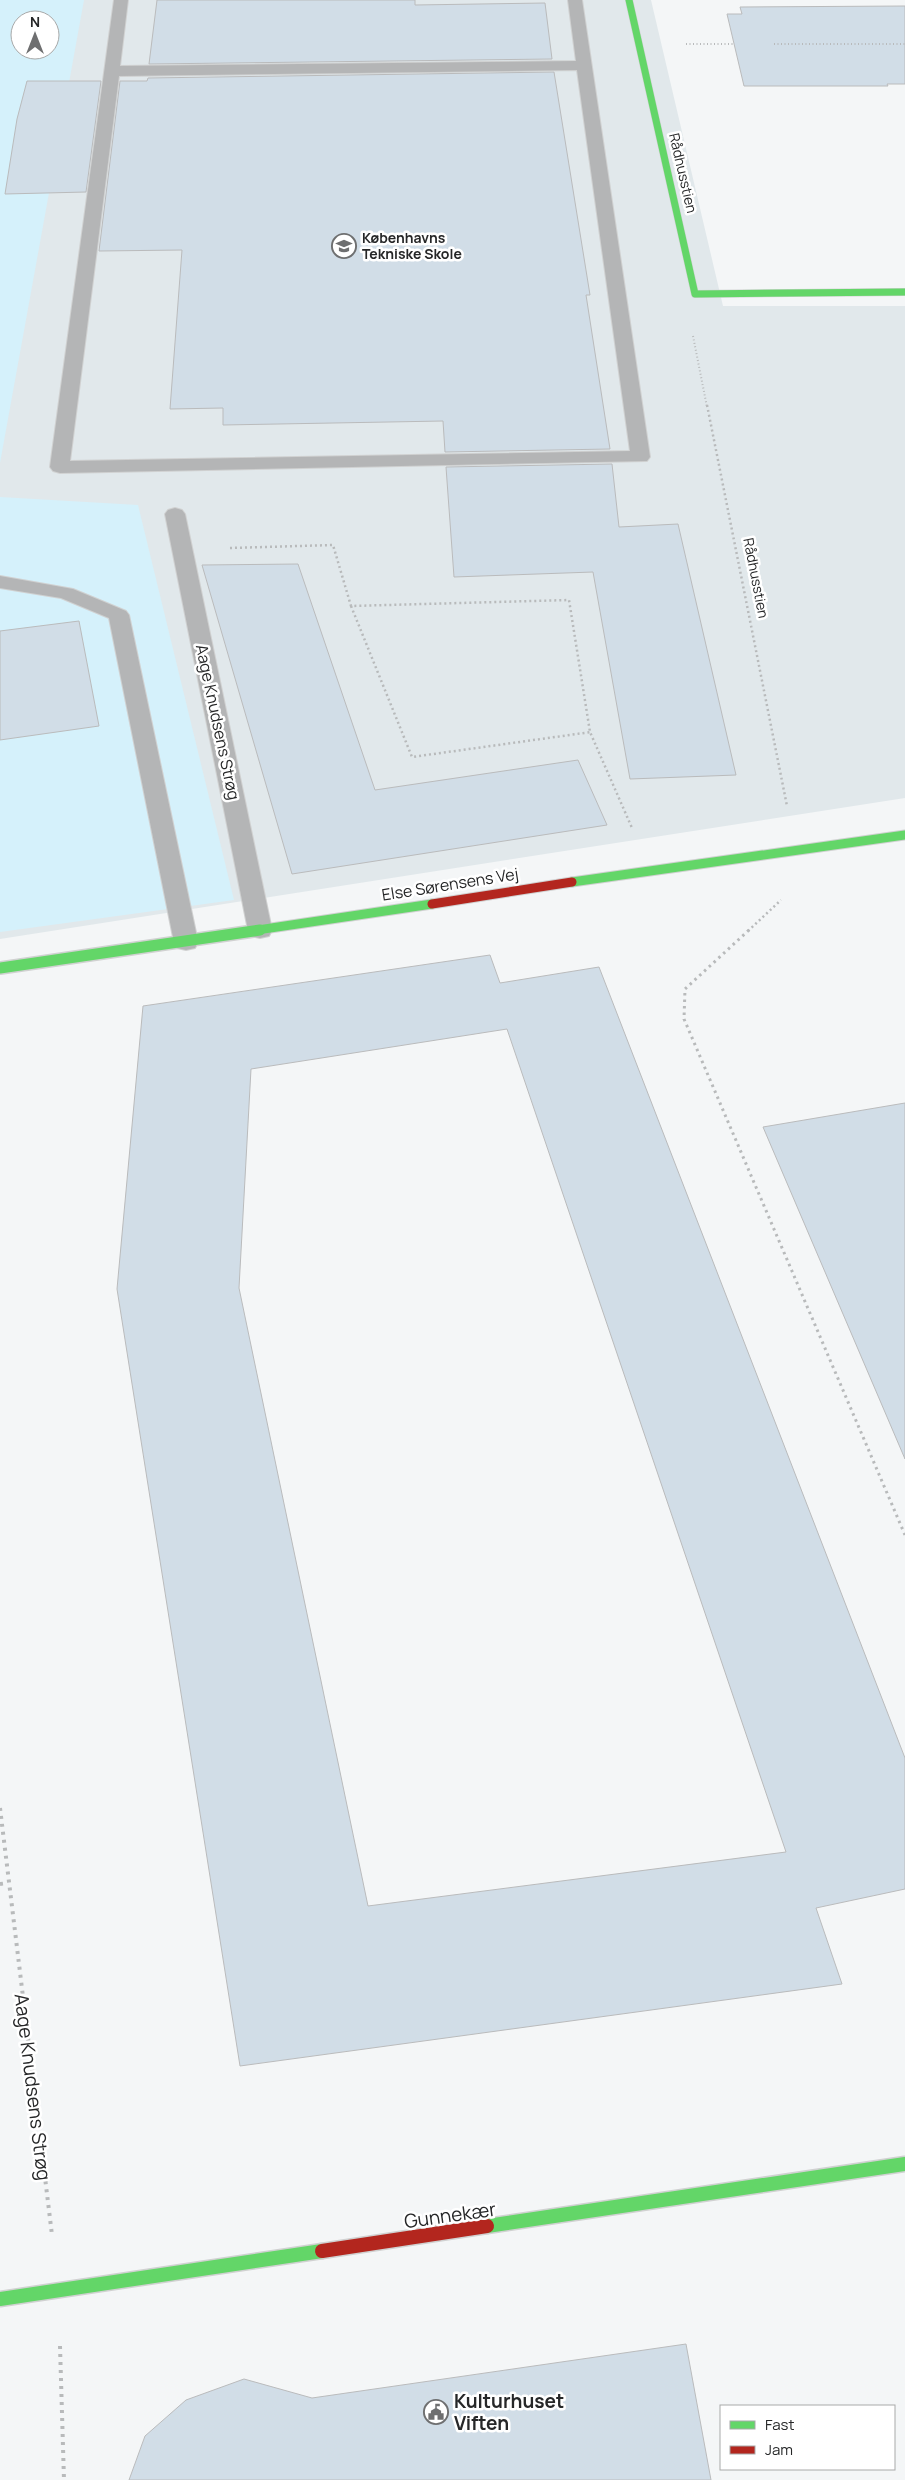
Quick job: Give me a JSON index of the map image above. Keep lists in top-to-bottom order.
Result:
{
  "streets": {
    "street": ["Rådhusstien", "Else Sørensens Vej", "Gunnekær"],
    "lane": ["Aage Knudsens Strøg"]
  },
  "crossings": [
    ["Rådhusstien", "Else Sørensens Vej"],
    ["Aage Knudsens Strøg", "Else Sørensens Vej"],
    ["Aage Knudsens Strøg", "Gunnekær"]
  ],
  "places": {
    "school or university": ["Københavns Tekniske Skole"],
    "public building": ["Kulturhuset Viften"]
  },
  "legend": ["Fast", "Jam"],
  "north": "top"
}
